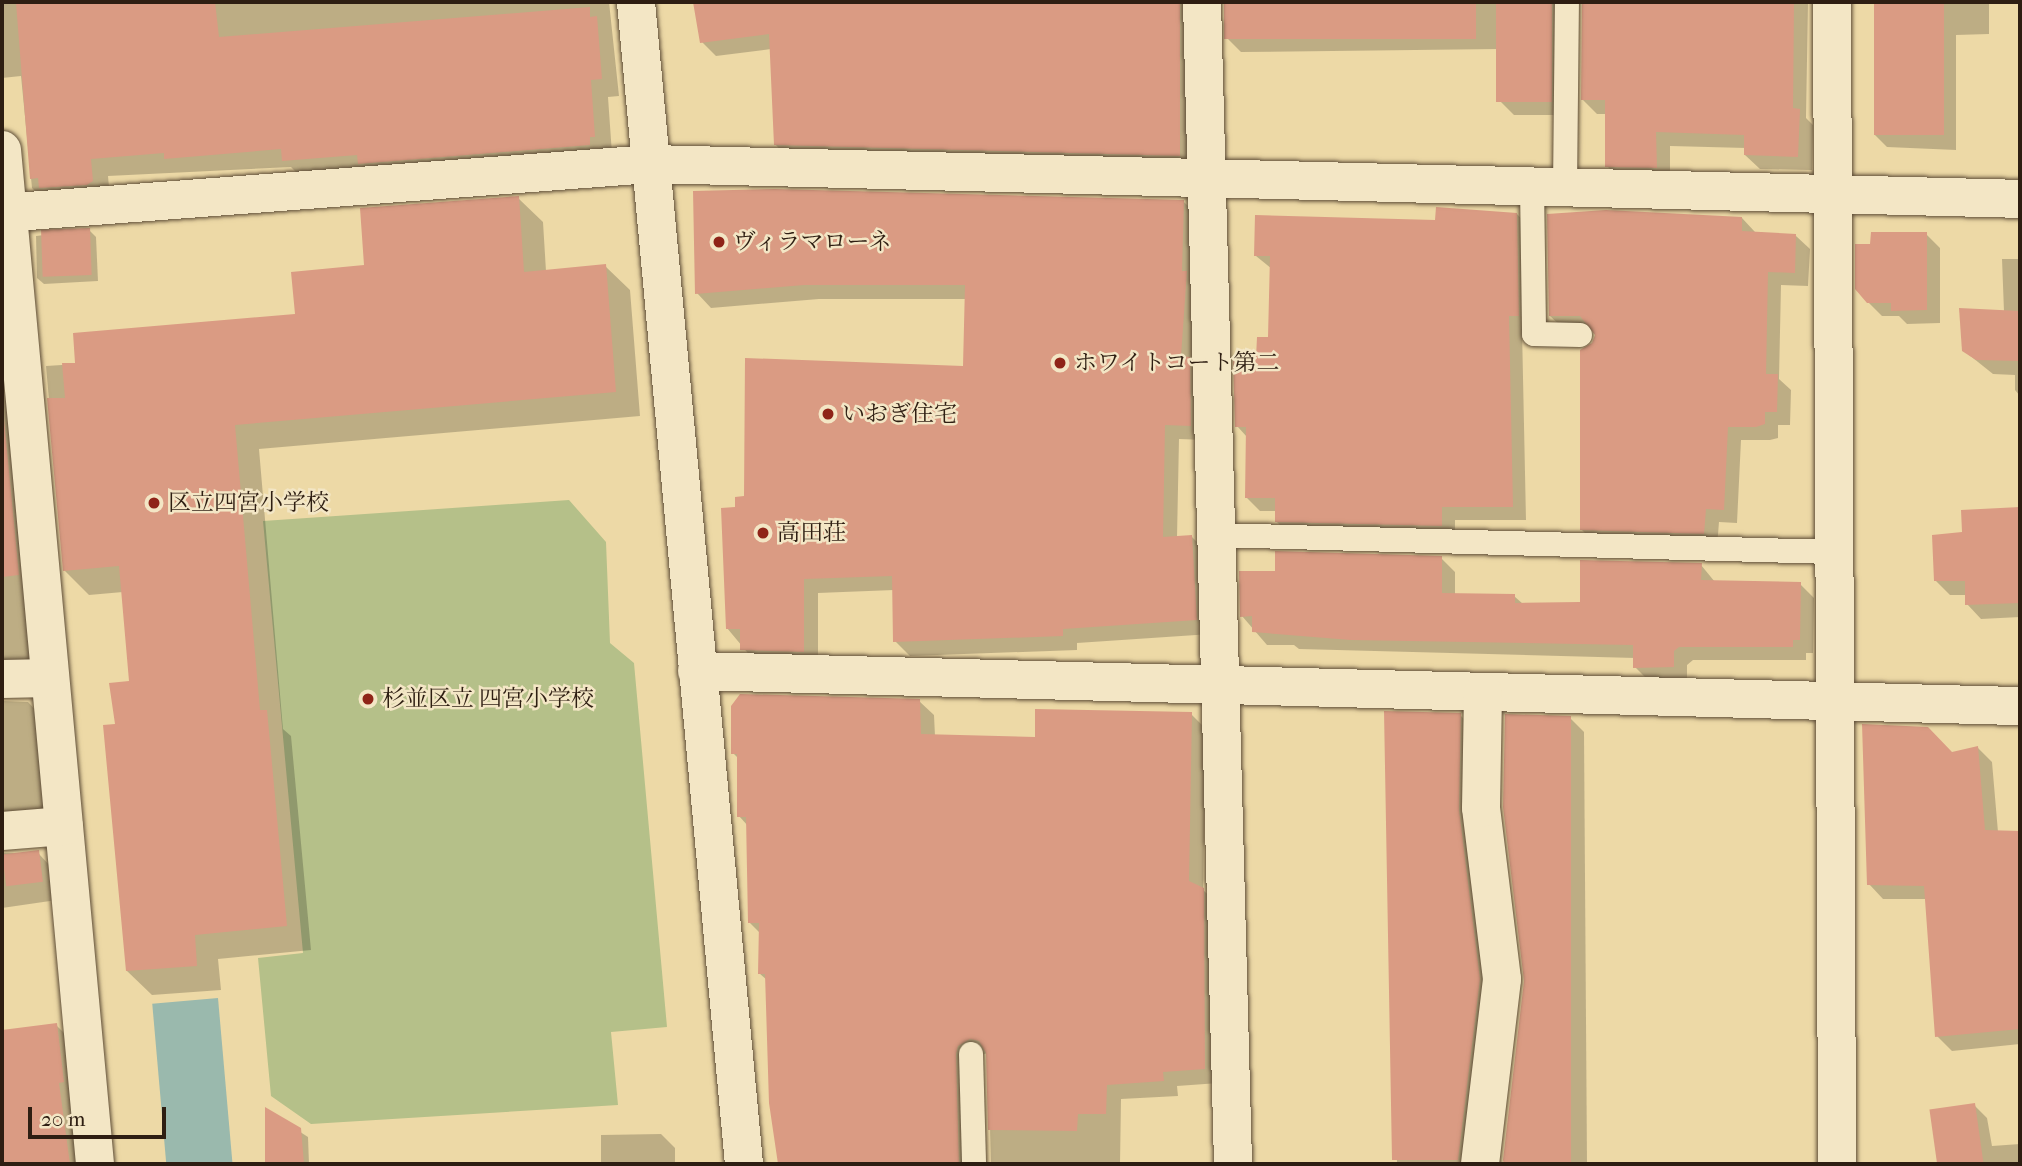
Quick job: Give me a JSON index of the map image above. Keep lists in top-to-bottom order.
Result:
{
  "places": [
    "ヴィラマローネ",
    "ホワイトコート第二",
    "いおぎ住宅",
    "区立四宮小学校",
    "高田荘",
    "杉並区立 四宮小学校"
  ],
  "scale_bar": "20 m"
}
